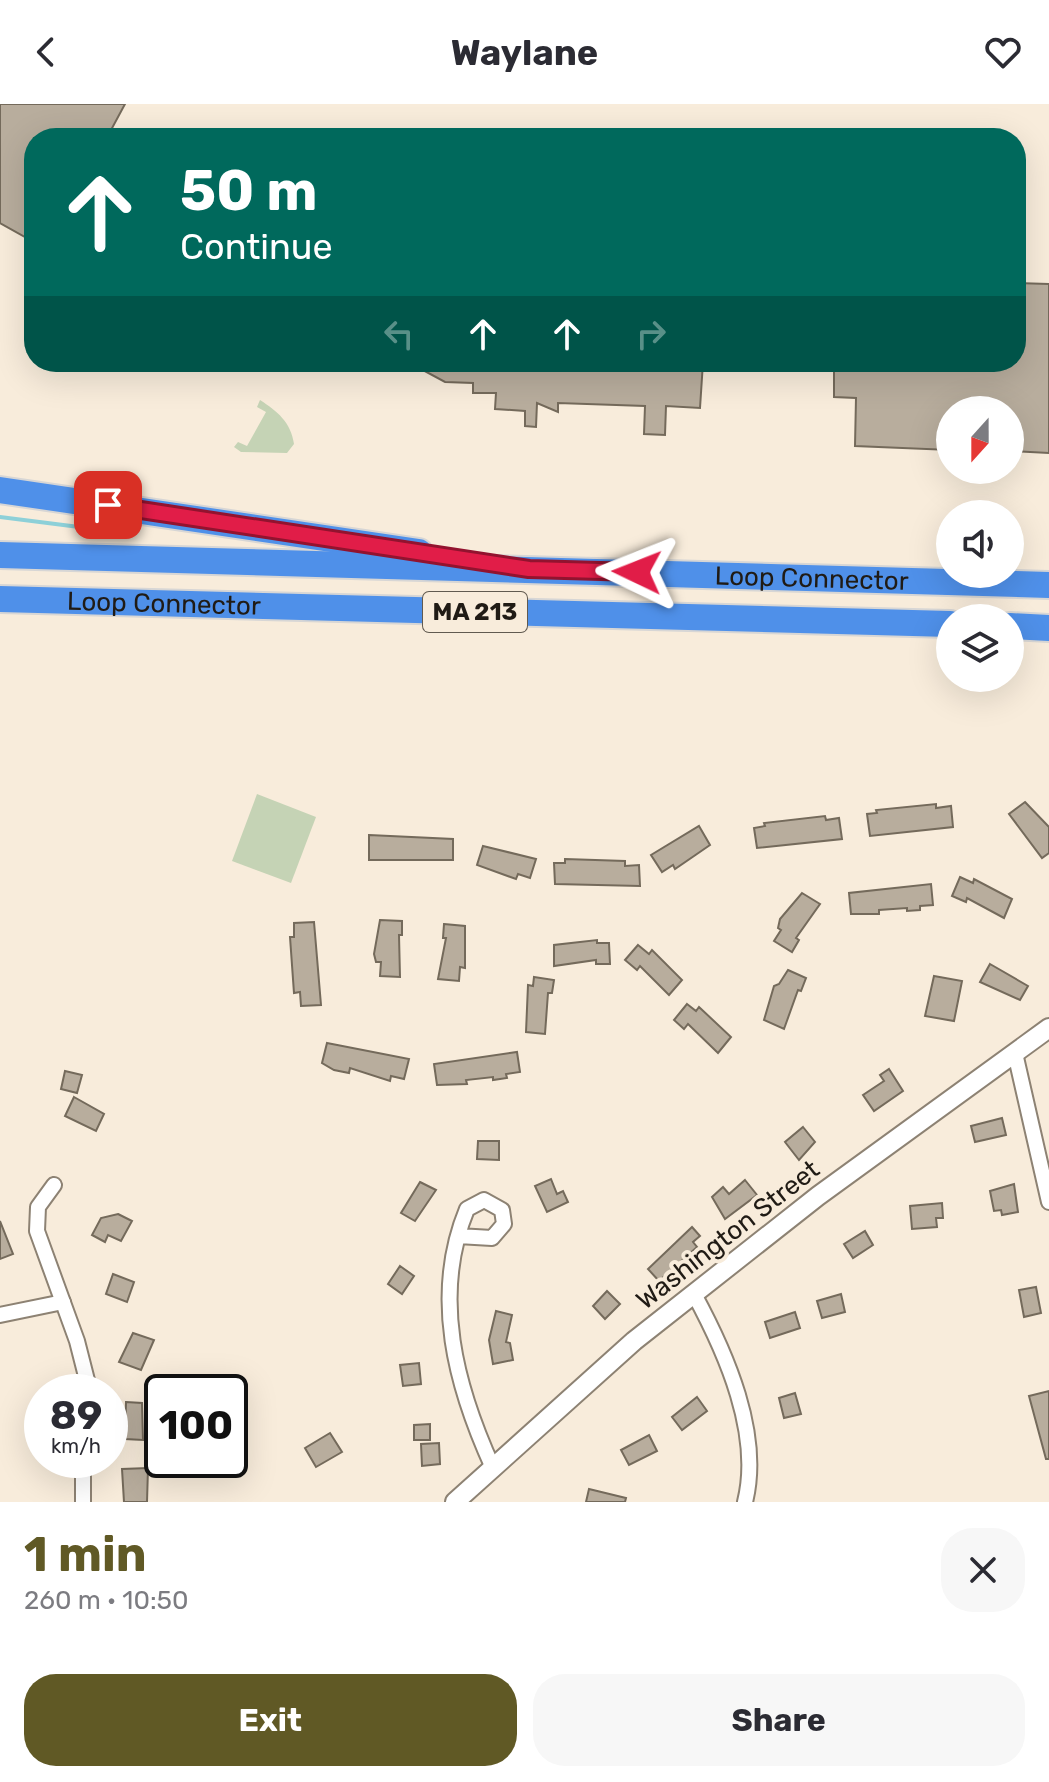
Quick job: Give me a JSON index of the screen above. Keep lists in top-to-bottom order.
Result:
{
  "streets": {
    "highway": ["Loop Connector", "MA 213"],
    "street": ["Washington Street"]
  },
  "north": "bottom",
  "page": {
    "header": "Waylane",
    "turn": ["50 m", "Continue"],
    "speed": "89 km/h",
    "limit": "100",
    "heading": ["1 min", "260 m · 10:50"],
    "buttons": ["Exit", "Share"]
  }
}
